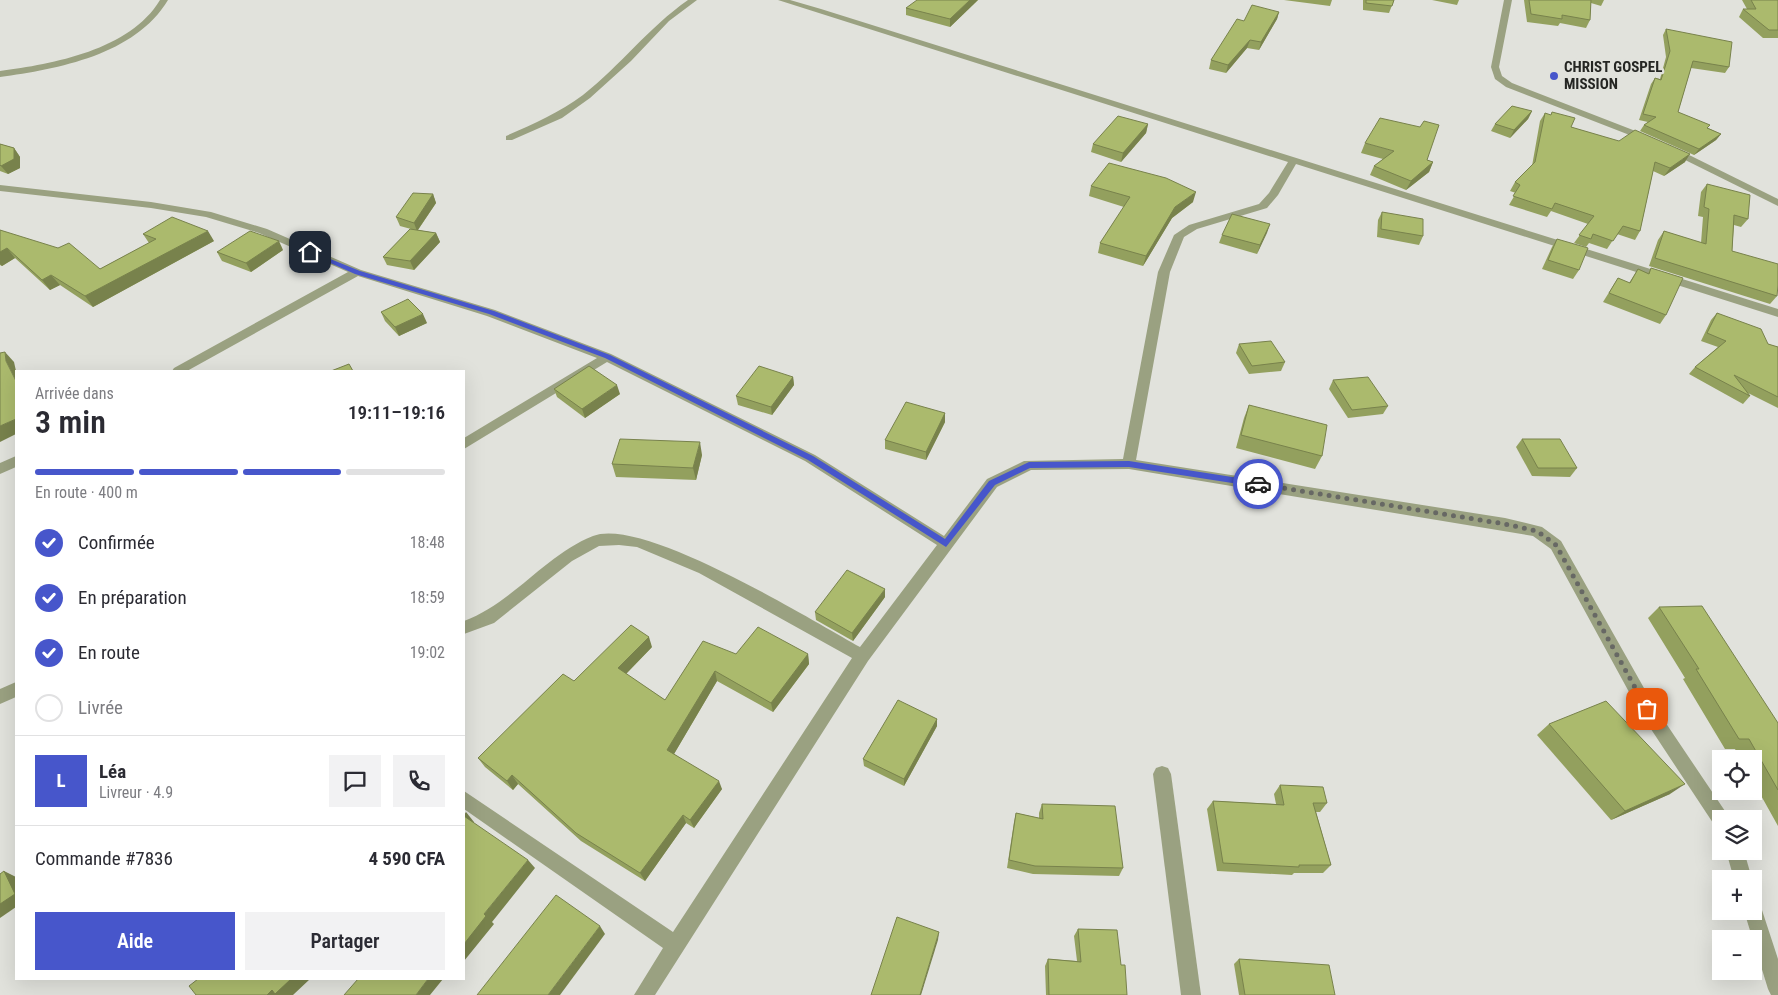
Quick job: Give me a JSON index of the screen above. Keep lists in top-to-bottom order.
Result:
{
  "places": ["CHRIST GOSPEL MISSION"],
  "page": {
    "heading": ["3 min", "Arrivée dans", "19:11–19:16"],
    "panel": [
      "Léa",
      "Livreur · 4.9",
      "Commande #7836",
      "4 590 CFA"
    ],
    "bar": "En route · 400 m",
    "list": [
      ["Confirmée", "18:48"],
      ["En préparation", "18:59"],
      ["En route", "19:02"],
      "Livrée"
    ],
    "map_buttons": ["+", "−"],
    "round": "L",
    "buttons": ["Aide", "Partager"]
  }
}
